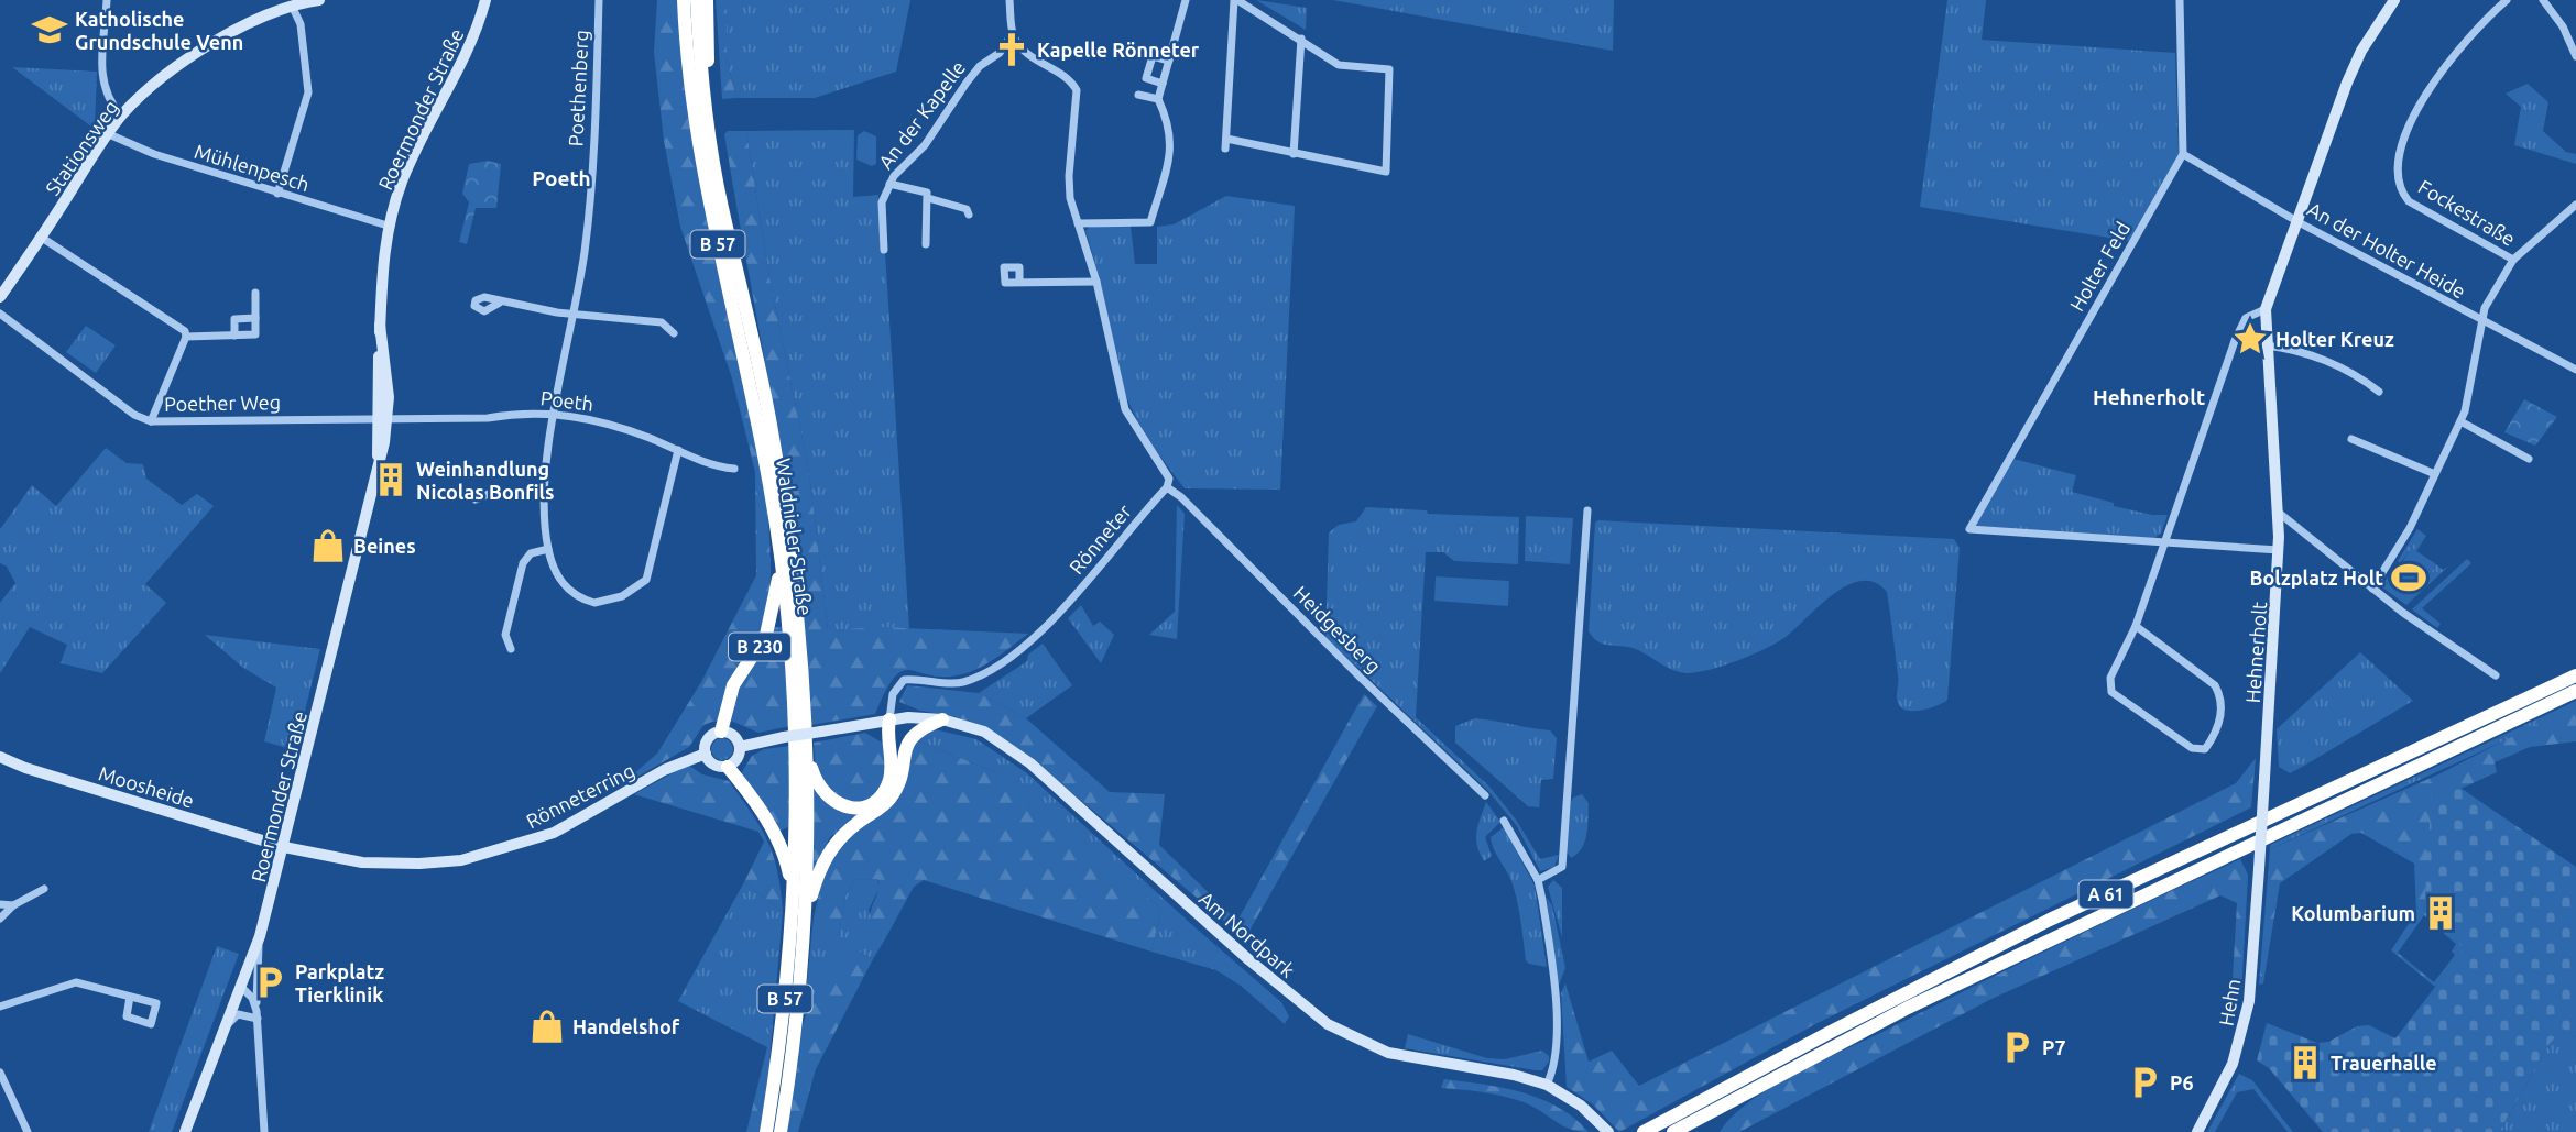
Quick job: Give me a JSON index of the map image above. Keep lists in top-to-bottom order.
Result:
{
  "streets": {
    "highway": [
      "B 57",
      "Waldnieler Straße",
      "B 230",
      "A 61"
    ],
    "street": [
      "Poethenberg",
      "Roermonder Straße",
      "An der Kapelle",
      "Stationsweg",
      "Mühlenpesch",
      "Fockestraße",
      "An der Holter Heide",
      "Holter Feld",
      "Poeth",
      "Poether Weg",
      "Rönneter",
      "Heidgesberg",
      "Hehnerholt",
      "Moosheide",
      "Rönneterring",
      "Am Nordpark",
      "Hehn"
    ]
  },
  "crossings": [
    ["Poethenberg", "Poeth"],
    ["Roermonder Straße", "Mühlenpesch"],
    ["Roermonder Straße", "Poeth"],
    ["Roermonder Straße", "Poether Weg"],
    ["Roermonder Straße", "Moosheide"],
    ["Roermonder Straße", "Rönneterring"],
    ["Stationsweg", "Mühlenpesch"],
    ["An der Holter Heide", "Holter Feld"],
    ["An der Holter Heide", "Hehnerholt"],
    ["Poeth", "Poether Weg"],
    ["Waldnieler Straße", "B 230"],
    ["Rönneter", "Heidgesberg"],
    ["Rönneter", "Am Nordpark"],
    ["B 230", "Rönneterring"],
    ["Hehnerholt", "Hehn"],
    ["Moosheide", "Rönneterring"]
  ],
  "districts": ["Poeth", "Hehnerholt"],
  "places": {
    "school or university": ["Katholische Grundschule Venn"],
    "church": ["Kapelle Rönneter"],
    "place": ["Holter Kreuz"],
    "building": ["Weinhandlung Nicolas Bonfils", "Kolumbarium", "Trauerhalle"],
    "shop": ["Beines", "Handelshof"],
    "sports": ["Bolzplatz Holt"],
    "parking": ["Parkplatz Tierklinik", "P7", "P6"]
  }
}
